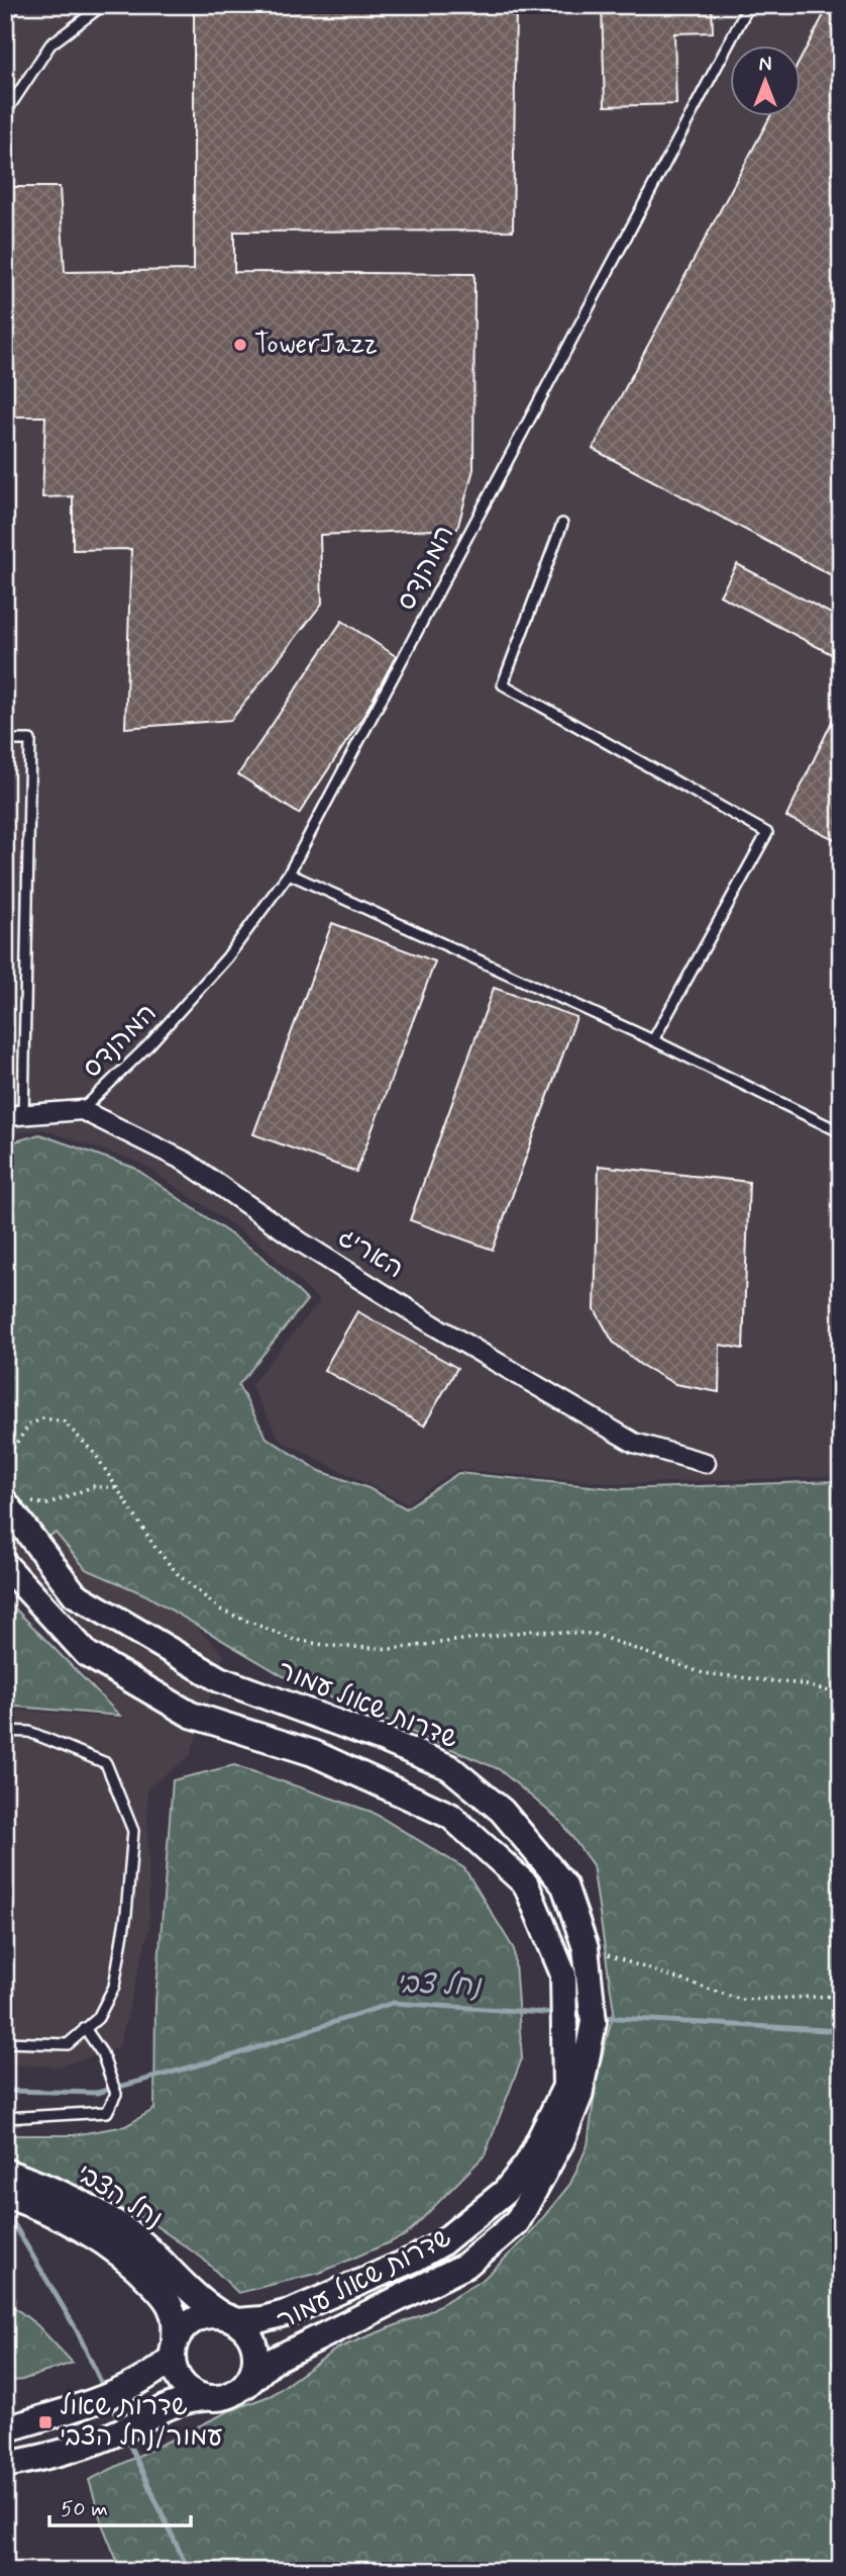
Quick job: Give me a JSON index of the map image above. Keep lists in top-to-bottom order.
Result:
{
  "streets": {
    "street": ["האריג", "שדרות שאול עמור", "נחל הצבי"],
    "lane": ["המהנדס"]
  },
  "crossings": [
    ["המהנדס", "האריג"],
    ["שדרות שאול עמור", "נחל הצבי"]
  ],
  "water": ["נחל צבי"],
  "places": {
    "other": ["TowerJazz"],
    "transit": ["שדרות שאול עמור/נחל הצבי"]
  },
  "scale_bar": "50 m",
  "north": "top"
}
